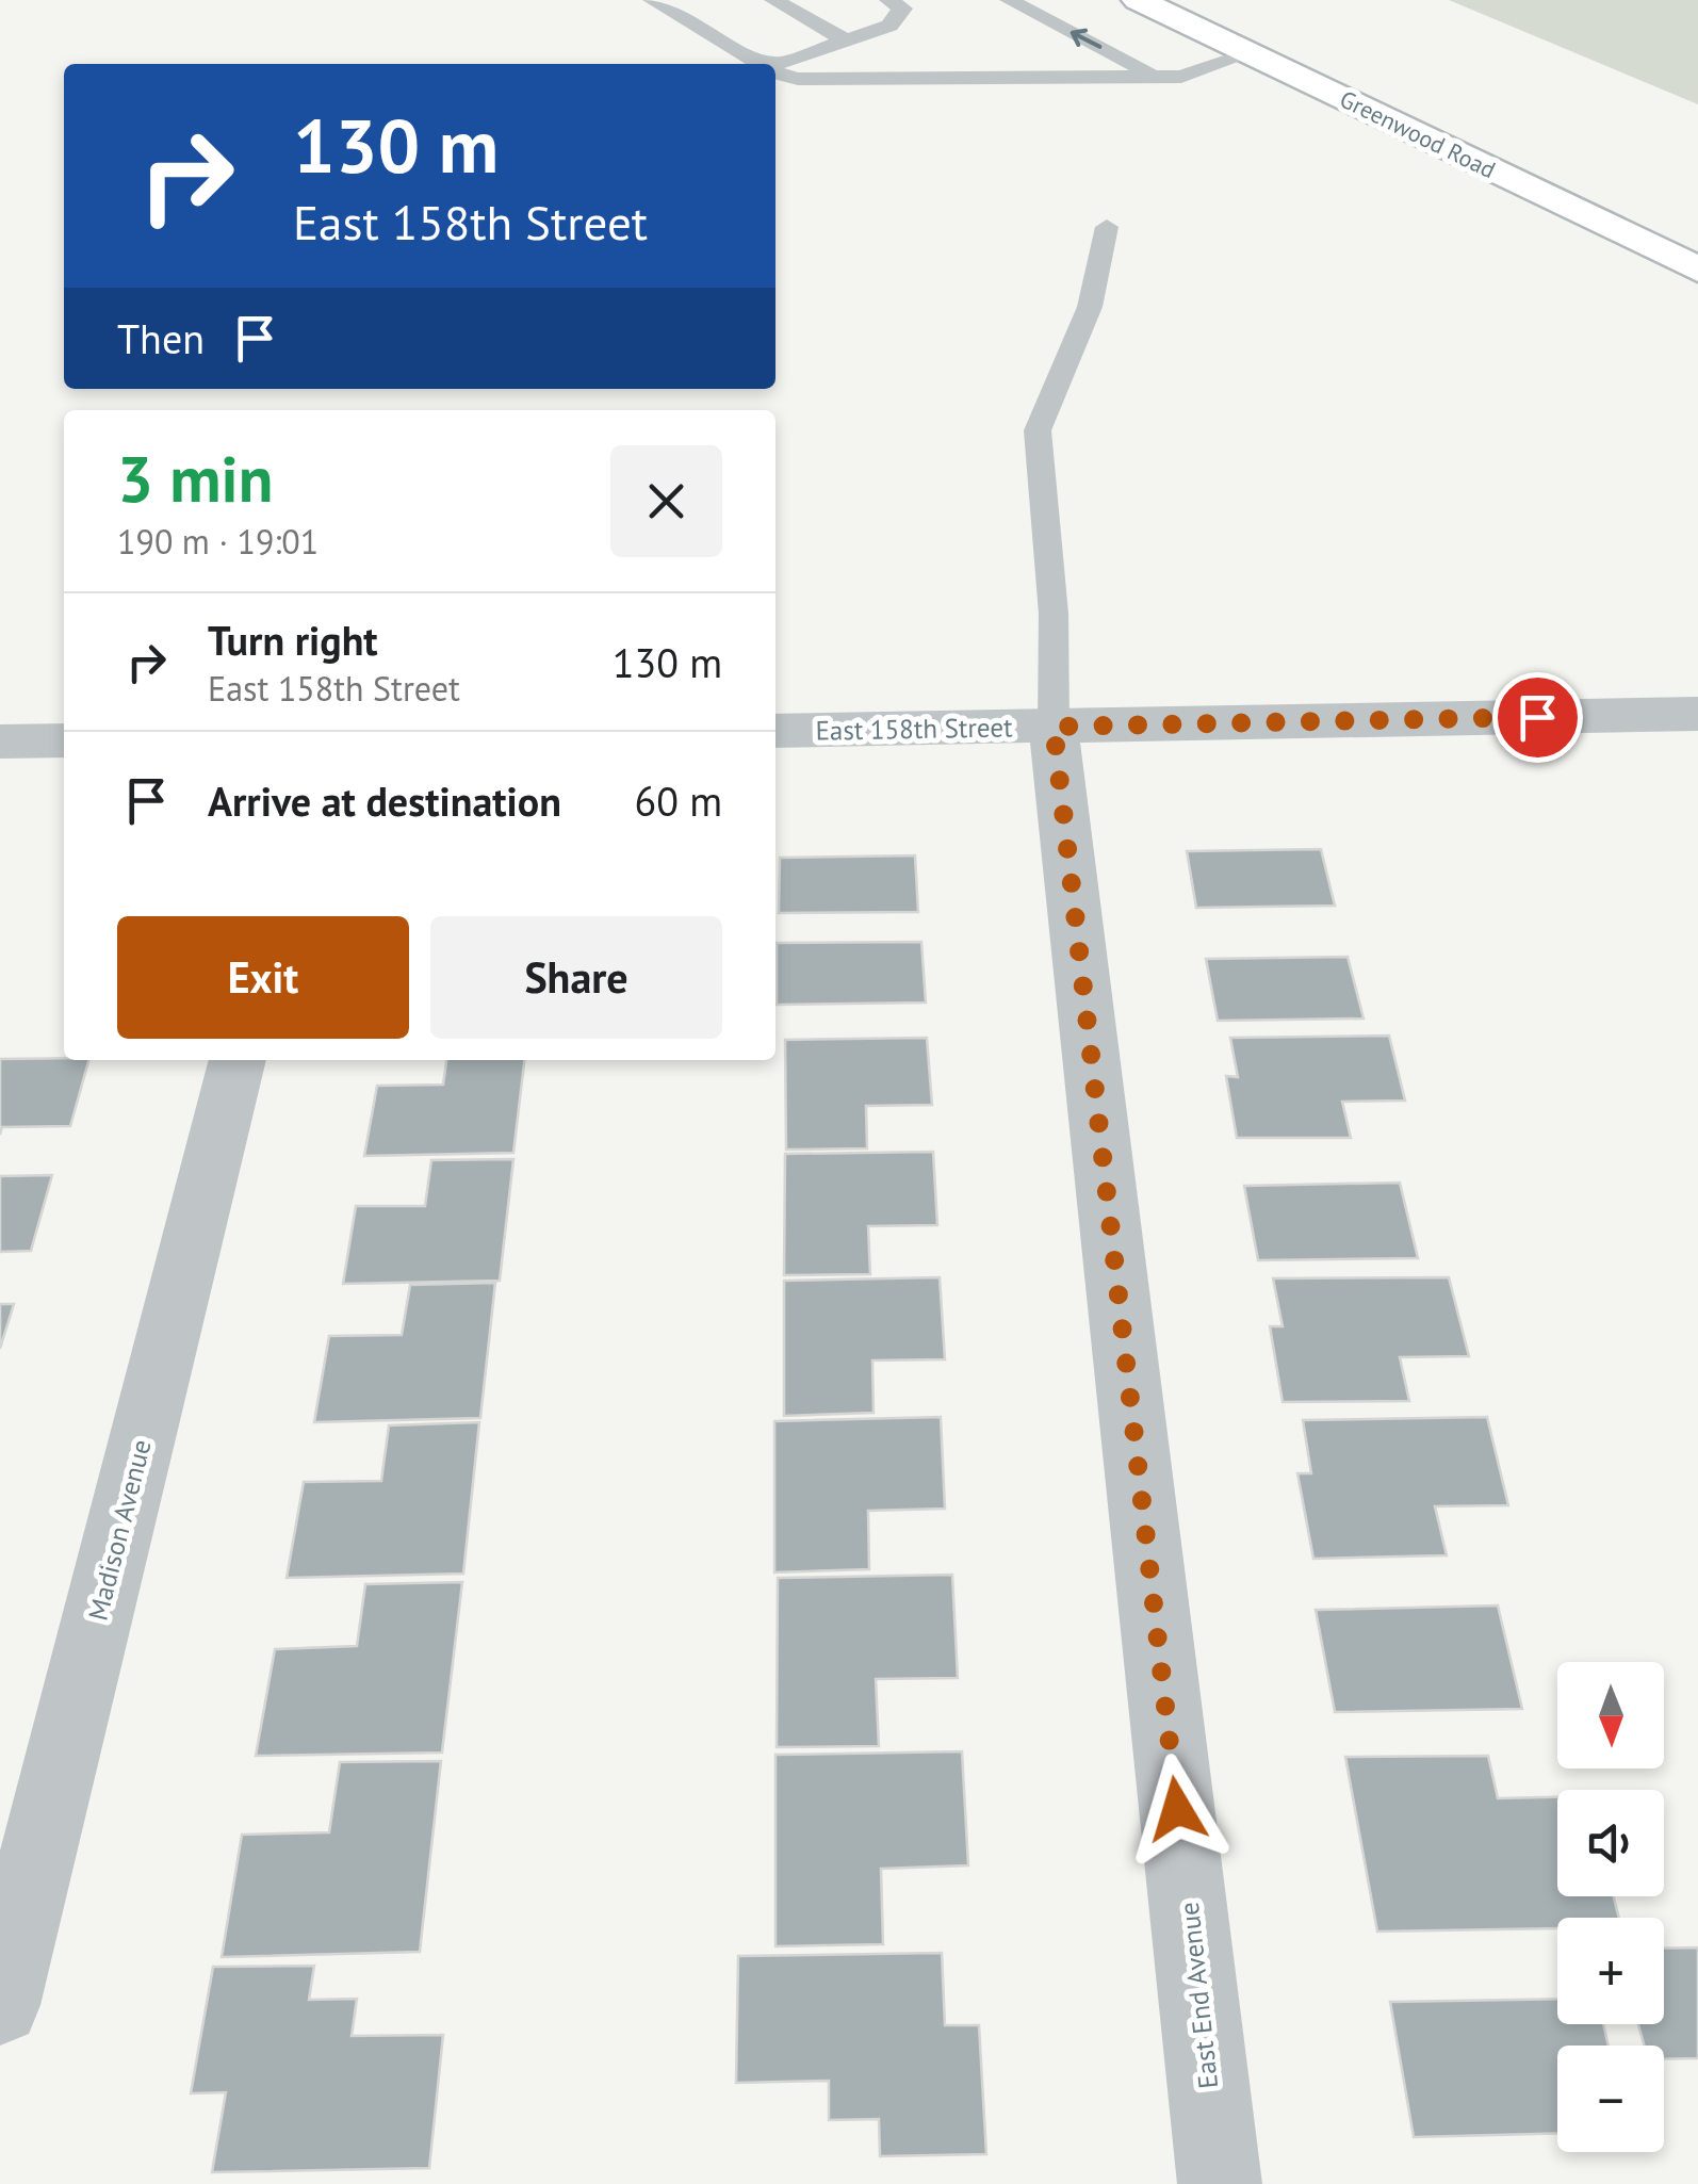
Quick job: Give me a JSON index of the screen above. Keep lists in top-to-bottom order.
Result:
{
  "streets": {
    "street": [
      "Greenwood Road",
      "East 158th Street",
      "Madison Avenue",
      "East End Avenue"
    ]
  },
  "crossings": [
    ["East 158th Street", "East End Avenue"]
  ],
  "north": "bottom",
  "page": {
    "turn": ["130 m", "East 158th Street"],
    "then": "Then",
    "heading": ["3 min", "190 m · 19:01"],
    "list": [
      {
        "name": "Turn right",
        "note": "East 158th Street",
        "value": "130 m"
      },
      {
        "name": "Arrive at destination",
        "value": "60 m"
      }
    ],
    "buttons": ["Exit", "Share"],
    "map_buttons": ["+", "−"]
  }
}
